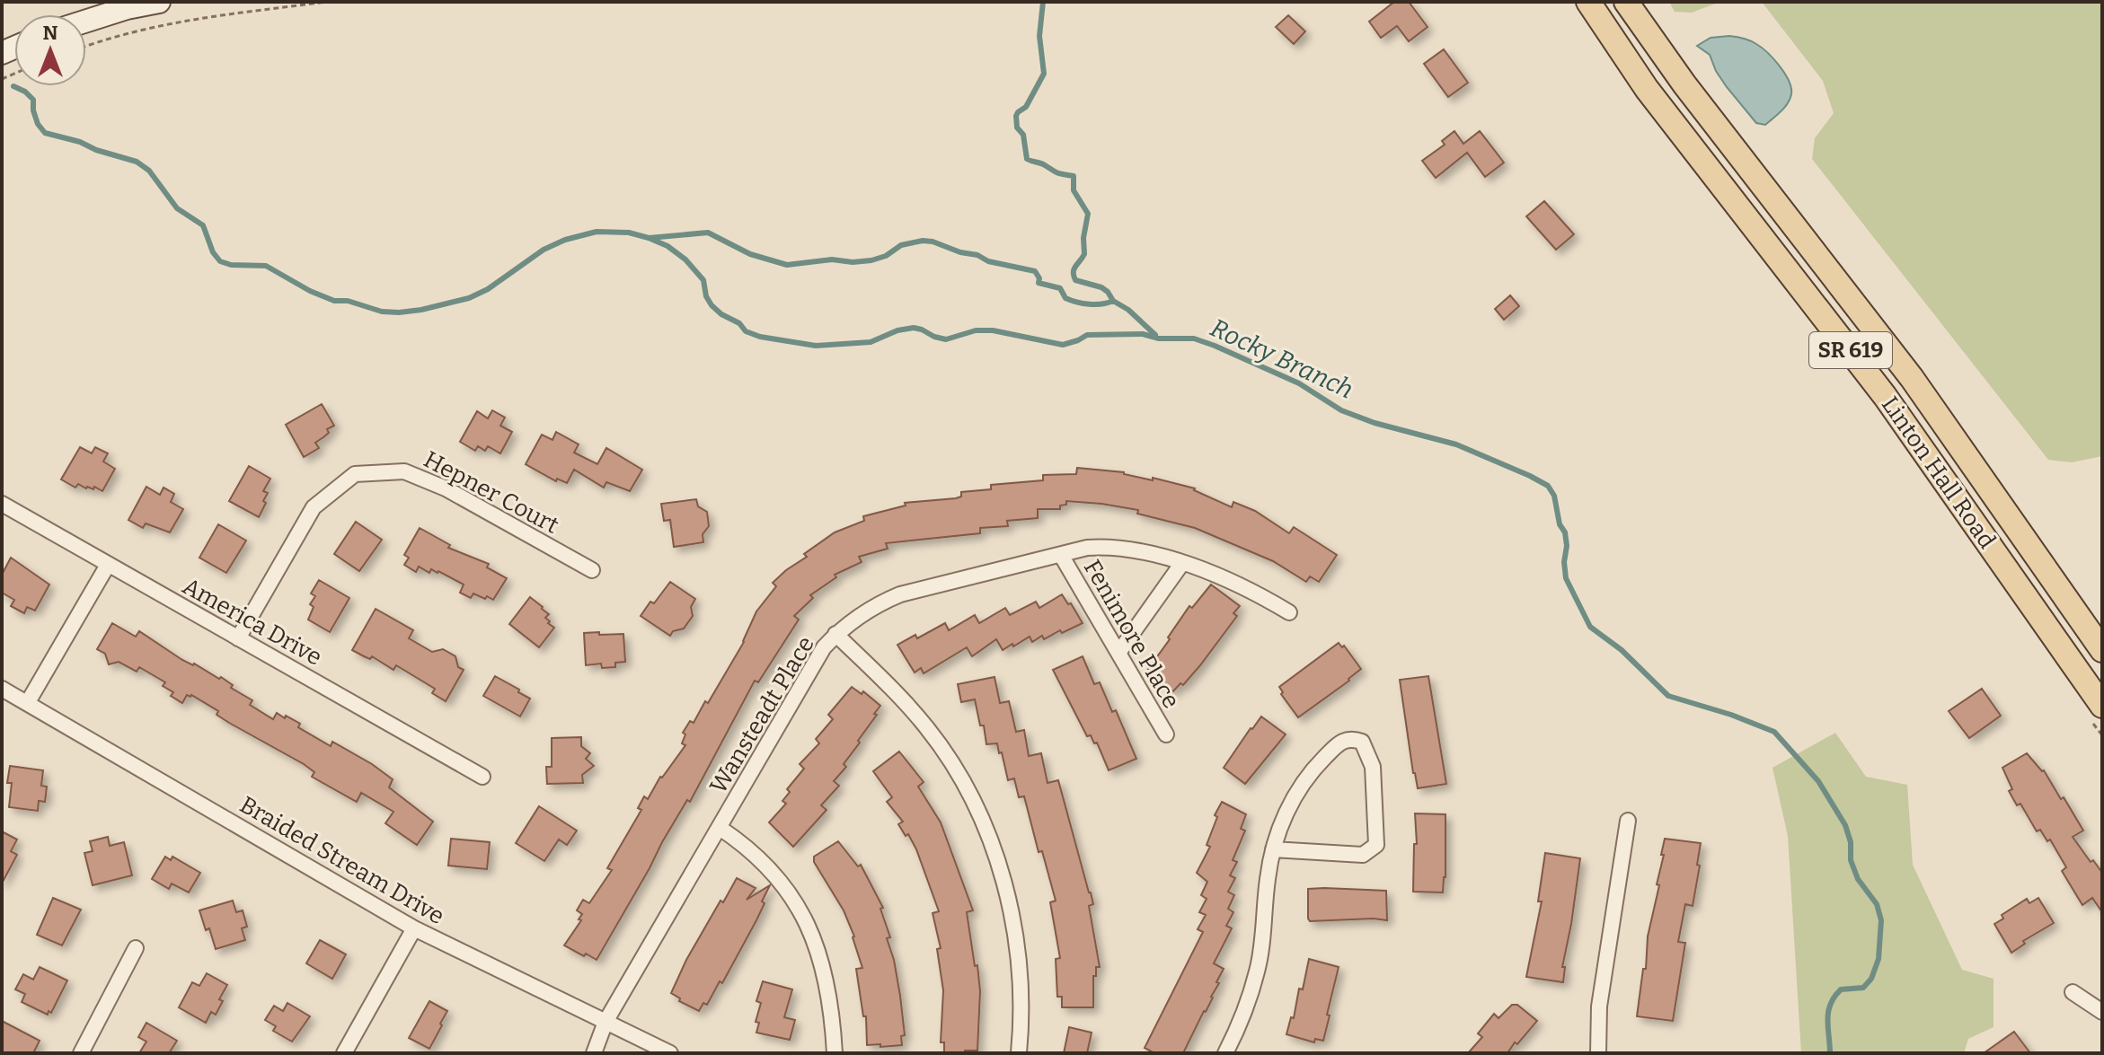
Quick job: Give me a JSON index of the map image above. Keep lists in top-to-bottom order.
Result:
{
  "streets": {
    "main road": ["SR 619", "Linton Hall Road"],
    "street": [
      "Hepner Court",
      "America Drive",
      "Fenimore Place",
      "Wansteadt Place",
      "Braided Stream Drive"
    ]
  },
  "crossings": [
    ["Hepner Court", "America Drive"],
    ["Fenimore Place", "Wansteadt Place"],
    ["Wansteadt Place", "Braided Stream Drive"]
  ],
  "water": ["Rocky Branch"],
  "north": "top"
}
